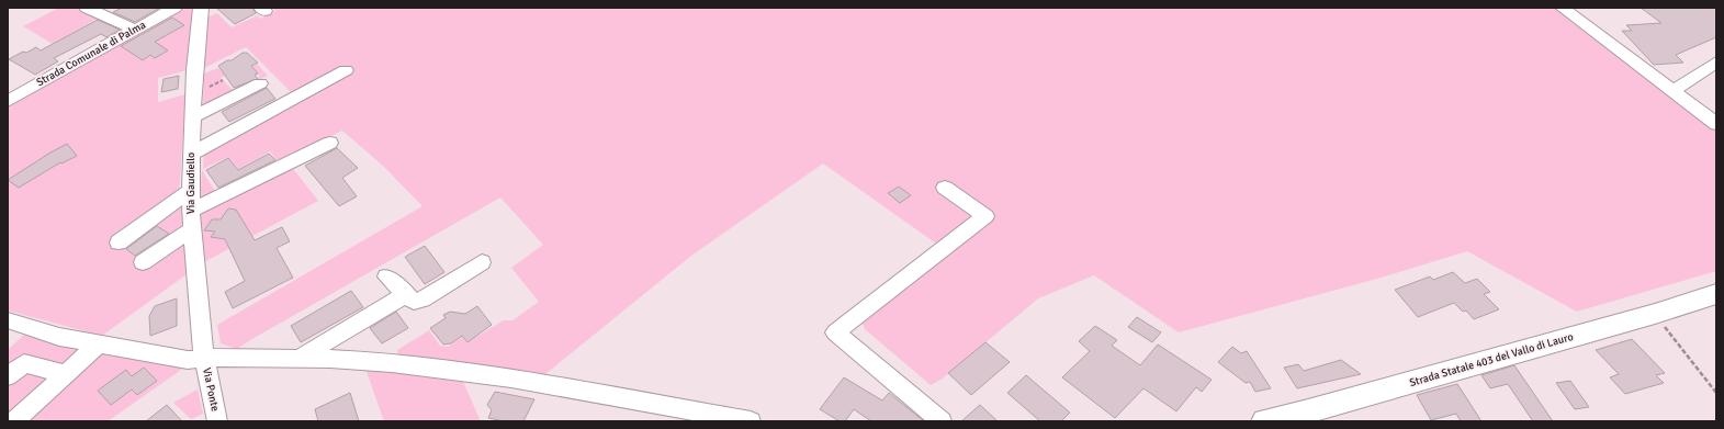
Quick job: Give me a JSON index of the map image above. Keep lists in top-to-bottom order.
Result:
{
  "streets": {
    "main road": ["Strada Statale 403 del Vallo di Lauro"],
    "street": ["Strada Comunale di Palma", "Via Gaudiello", "Via Ponte"]
  },
  "crossings": [
    ["Via Gaudiello", "Via Ponte"]
  ]
}
